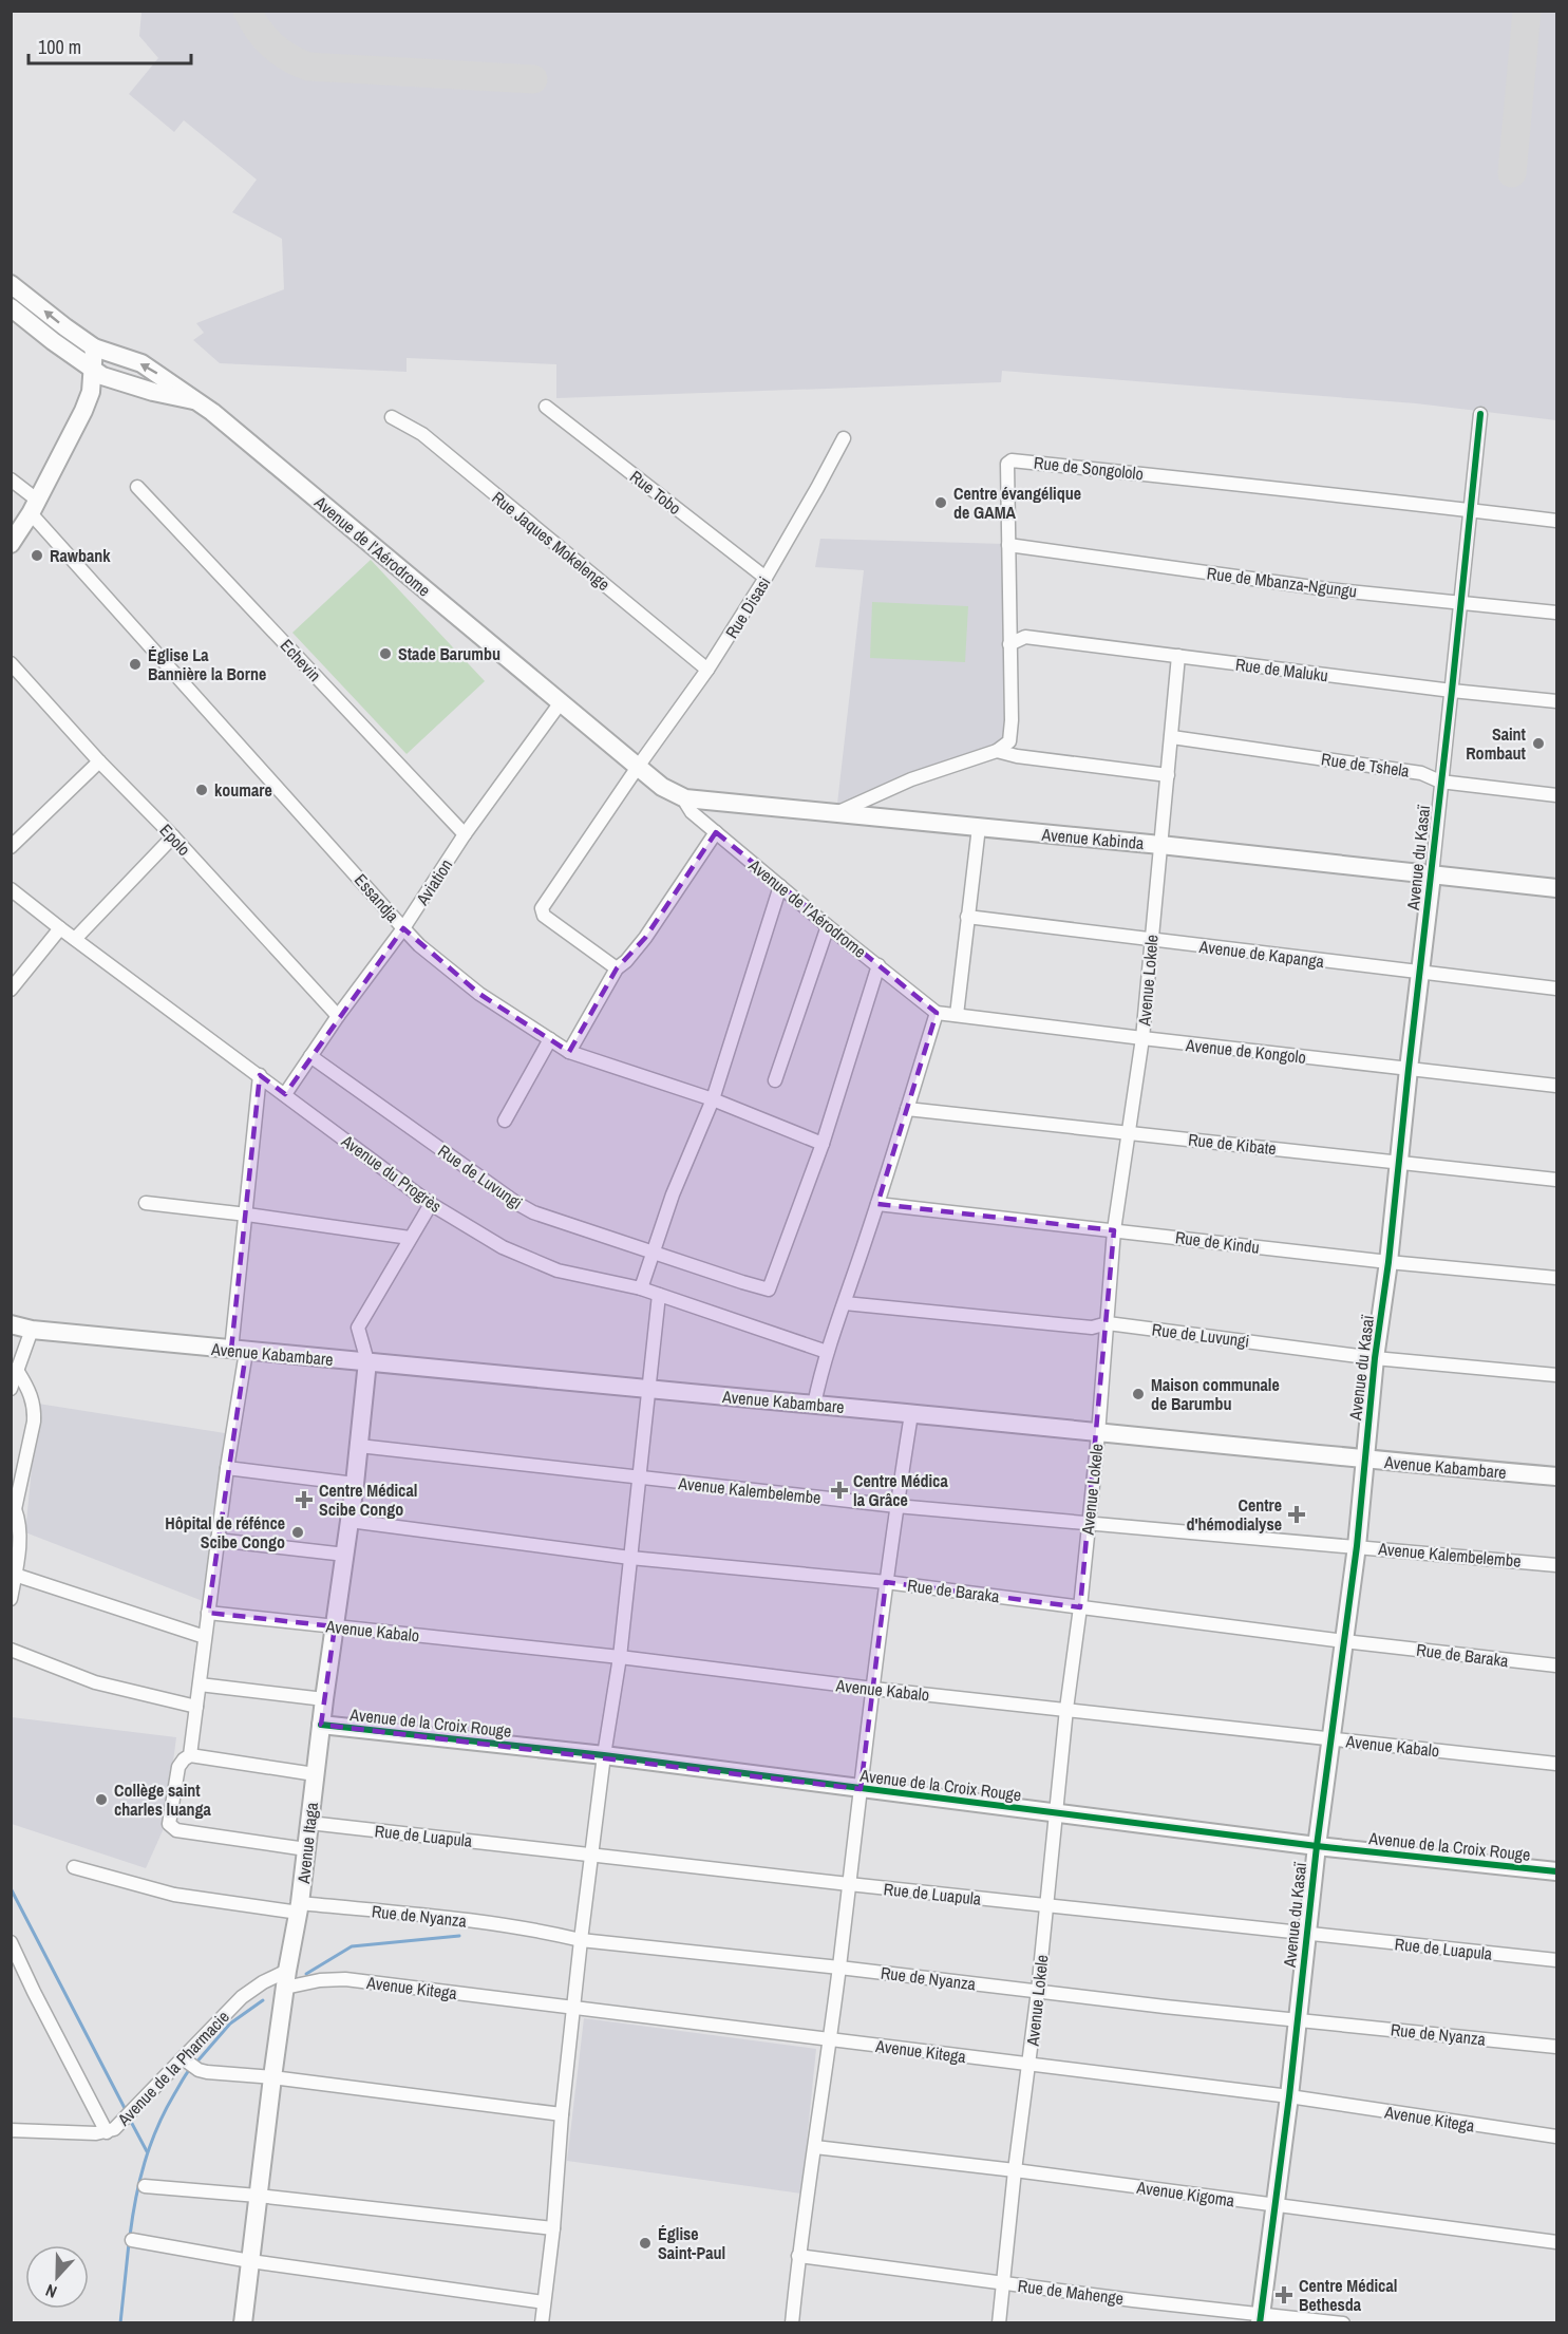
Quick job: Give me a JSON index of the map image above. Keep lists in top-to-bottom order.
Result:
{
  "streets": {
    "street": [
      "Rue de Songololo",
      "Rue Tobo",
      "Rue Jaques Mokelenge",
      "Avenue de l’Aérodrome",
      "Rue de Mbanza-Ngungu",
      "Rue Disasi",
      "Echevin",
      "Rue de Maluku",
      "Rue de Tshela",
      "Avenue Kabinda",
      "Epolo",
      "Avenue du Kasaï",
      "Aviation",
      "Essandja",
      "Avenue de Kapanga",
      "Avenue Lokele",
      "Avenue de Kongolo",
      "Rue de Kibate",
      "Avenue du Progrès",
      "Rue de Luvungi",
      "Rue de Kindu",
      "Avenue Kabambare",
      "Avenue Kalembelembe",
      "Rue de Baraka",
      "Avenue Kabalo",
      "Avenue de la Croix Rouge",
      "Rue de Luapula",
      "Avenue Itaga",
      "Rue de Nyanza",
      "Avenue Kitega",
      "Avenue de la Pharmacie",
      "Avenue Kigoma",
      "Rue de Mahenge"
    ]
  },
  "crossings": [
    ["Rue de Songololo", "Rue de Mbanza-Ngungu"],
    ["Rue de Songololo", "Rue de Maluku"],
    ["Rue de Songololo", "Avenue du Kasaï"],
    ["Rue Tobo", "Rue Disasi"],
    ["Rue Jaques Mokelenge", "Rue Disasi"],
    ["Avenue de l’Aérodrome", "Rue Disasi"],
    ["Avenue de l’Aérodrome", "Avenue Kabinda"],
    ["Avenue de l’Aérodrome", "Aviation"],
    ["Avenue de l’Aérodrome", "Avenue de Kongolo"],
    ["Rue de Mbanza-Ngungu", "Avenue du Kasaï"],
    ["Rue Disasi", "Avenue Kabinda"],
    ["Echevin", "Aviation"],
    ["Rue de Maluku", "Avenue du Kasaï"],
    ["Rue de Maluku", "Avenue Lokele"],
    ["Rue de Tshela", "Avenue du Kasaï"],
    ["Rue de Tshela", "Avenue Lokele"],
    ["Avenue Kabinda", "Avenue du Kasaï"],
    ["Avenue Kabinda", "Avenue Lokele"],
    ["Epolo", "Aviation"],
    ["Avenue du Kasaï", "Avenue de Kapanga"],
    ["Avenue du Kasaï", "Avenue de Kongolo"],
    ["Avenue du Kasaï", "Rue de Kibate"],
    ["Avenue du Kasaï", "Rue de Luvungi"],
    ["Avenue du Kasaï", "Rue de Kindu"],
    ["Avenue du Kasaï", "Avenue Kabambare"],
    ["Avenue du Kasaï", "Avenue Kalembelembe"],
    ["Avenue du Kasaï", "Rue de Baraka"],
    ["Avenue du Kasaï", "Avenue Kabalo"],
    ["Avenue du Kasaï", "Avenue de la Croix Rouge"],
    ["Avenue du Kasaï", "Rue de Luapula"],
    ["Avenue du Kasaï", "Rue de Nyanza"],
    ["Avenue du Kasaï", "Avenue Kitega"],
    ["Avenue du Kasaï", "Avenue Kigoma"],
    ["Avenue du Kasaï", "Rue de Mahenge"],
    ["Aviation", "Essandja"],
    ["Aviation", "Avenue du Progrès"],
    ["Aviation", "Rue de Luvungi"],
    ["Essandja", "Rue de Luvungi"],
    ["Avenue de Kapanga", "Avenue Lokele"],
    ["Avenue Lokele", "Avenue de Kongolo"],
    ["Avenue Lokele", "Rue de Kibate"],
    ["Avenue Lokele", "Rue de Luvungi"],
    ["Avenue Lokele", "Rue de Kindu"],
    ["Avenue Lokele", "Avenue Kabambare"],
    ["Avenue Lokele", "Avenue Kalembelembe"],
    ["Avenue Lokele", "Rue de Baraka"],
    ["Avenue Lokele", "Avenue Kabalo"],
    ["Avenue Lokele", "Avenue de la Croix Rouge"],
    ["Avenue Lokele", "Rue de Luapula"],
    ["Avenue Lokele", "Rue de Nyanza"],
    ["Avenue Lokele", "Avenue Kitega"],
    ["Avenue Lokele", "Avenue Kigoma"],
    ["Avenue Lokele", "Rue de Mahenge"],
    ["Avenue Kabambare", "Avenue Itaga"],
    ["Avenue Kalembelembe", "Avenue Itaga"],
    ["Rue de Baraka", "Avenue Itaga"],
    ["Avenue Kabalo", "Avenue Itaga"],
    ["Avenue de la Croix Rouge", "Avenue Itaga"],
    ["Rue de Luapula", "Avenue Itaga"],
    ["Avenue Itaga", "Rue de Nyanza"],
    ["Avenue Itaga", "Avenue Kitega"],
    ["Avenue Itaga", "Avenue de la Pharmacie"],
    ["Avenue Kitega", "Avenue de la Pharmacie"]
  ],
  "places": {
    "other": [
      "Centre évangélique de GAMA",
      "Rawbank",
      "Stade Barumbu",
      "Église La Bannière la Borne",
      "Saint Rombaut",
      "koumare",
      "Maison communale de Barumbu",
      "Hôpital de réfénce Scibe Congo",
      "Collège saint charles luanga",
      "Église Saint-Paul"
    ],
    "health": [
      "Centre Médica la Grâce",
      "Centre Médical Scibe Congo",
      "Centre d'hémodialyse",
      "Centre Médical Bethesda"
    ]
  },
  "scale_bar": "100 m",
  "north": "bottom"
}
